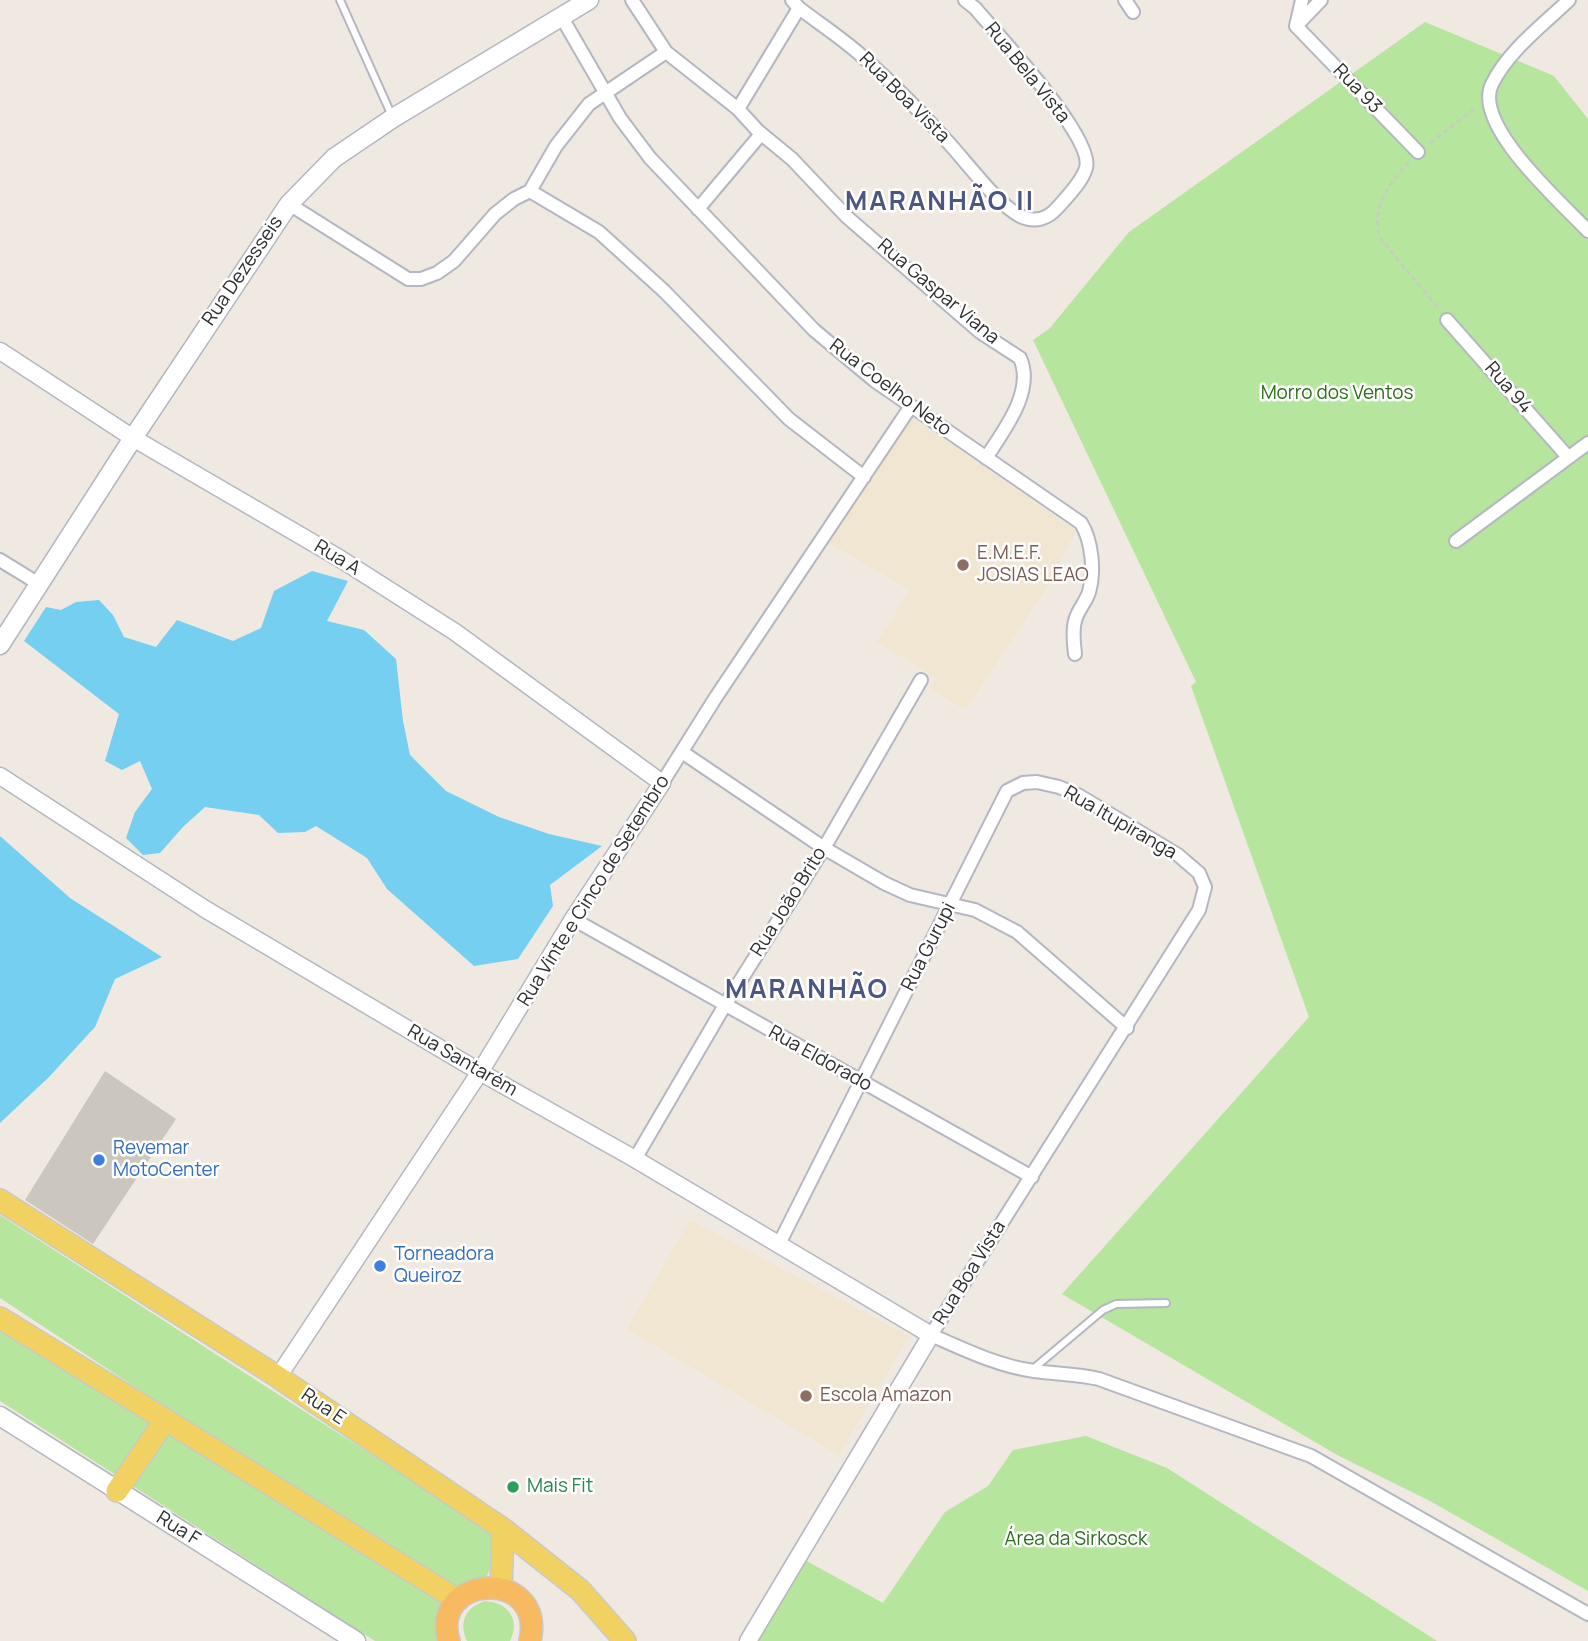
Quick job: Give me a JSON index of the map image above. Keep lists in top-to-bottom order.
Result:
{
  "streets": {
    "main road": ["Rua Dezesseis", "Rua E", "Rua F"],
    "street": [
      "Rua Bela Vista",
      "Rua 93",
      "Rua Boa Vista",
      "Rua Gaspar Viana",
      "Rua Coelho Neto",
      "Rua 94",
      "Rua A",
      "Rua Itupiranga",
      "Rua Vinte e Cinco de Setembro",
      "Rua João Brito",
      "Rua Gurupi",
      "Rua Eldorado",
      "Rua Santarém"
    ]
  },
  "crossings": [
    ["Rua Bela Vista", "Rua Boa Vista"],
    ["Rua Boa Vista", "Rua Itupiranga"],
    ["Rua Boa Vista", "Rua Eldorado"],
    ["Rua Boa Vista", "Rua Santarém"],
    ["Rua Dezesseis", "Rua Coelho Neto"],
    ["Rua Dezesseis", "Rua A"],
    ["Rua Gaspar Viana", "Rua Coelho Neto"],
    ["Rua Coelho Neto", "Rua Vinte e Cinco de Setembro"],
    ["Rua A", "Rua Vinte e Cinco de Setembro"],
    ["Rua Itupiranga", "Rua Gurupi"],
    ["Rua Vinte e Cinco de Setembro", "Rua Eldorado"],
    ["Rua Vinte e Cinco de Setembro", "Rua Santarém"],
    ["Rua Vinte e Cinco de Setembro", "Rua E"],
    ["Rua João Brito", "Rua Eldorado"],
    ["Rua João Brito", "Rua Santarém"],
    ["Rua Gurupi", "Rua Eldorado"],
    ["Rua Gurupi", "Rua Santarém"]
  ],
  "districts": ["MARANHÃO II", "MARANHÃO"],
  "parks": ["Morro dos Ventos", "Área da Sirkosck"],
  "places": [
    "E.M.E.F. JOSIAS LEAO",
    "Revemar MotoCenter",
    "Torneadora Queiroz",
    "Escola Amazon",
    "Mais Fit"
  ]
}
